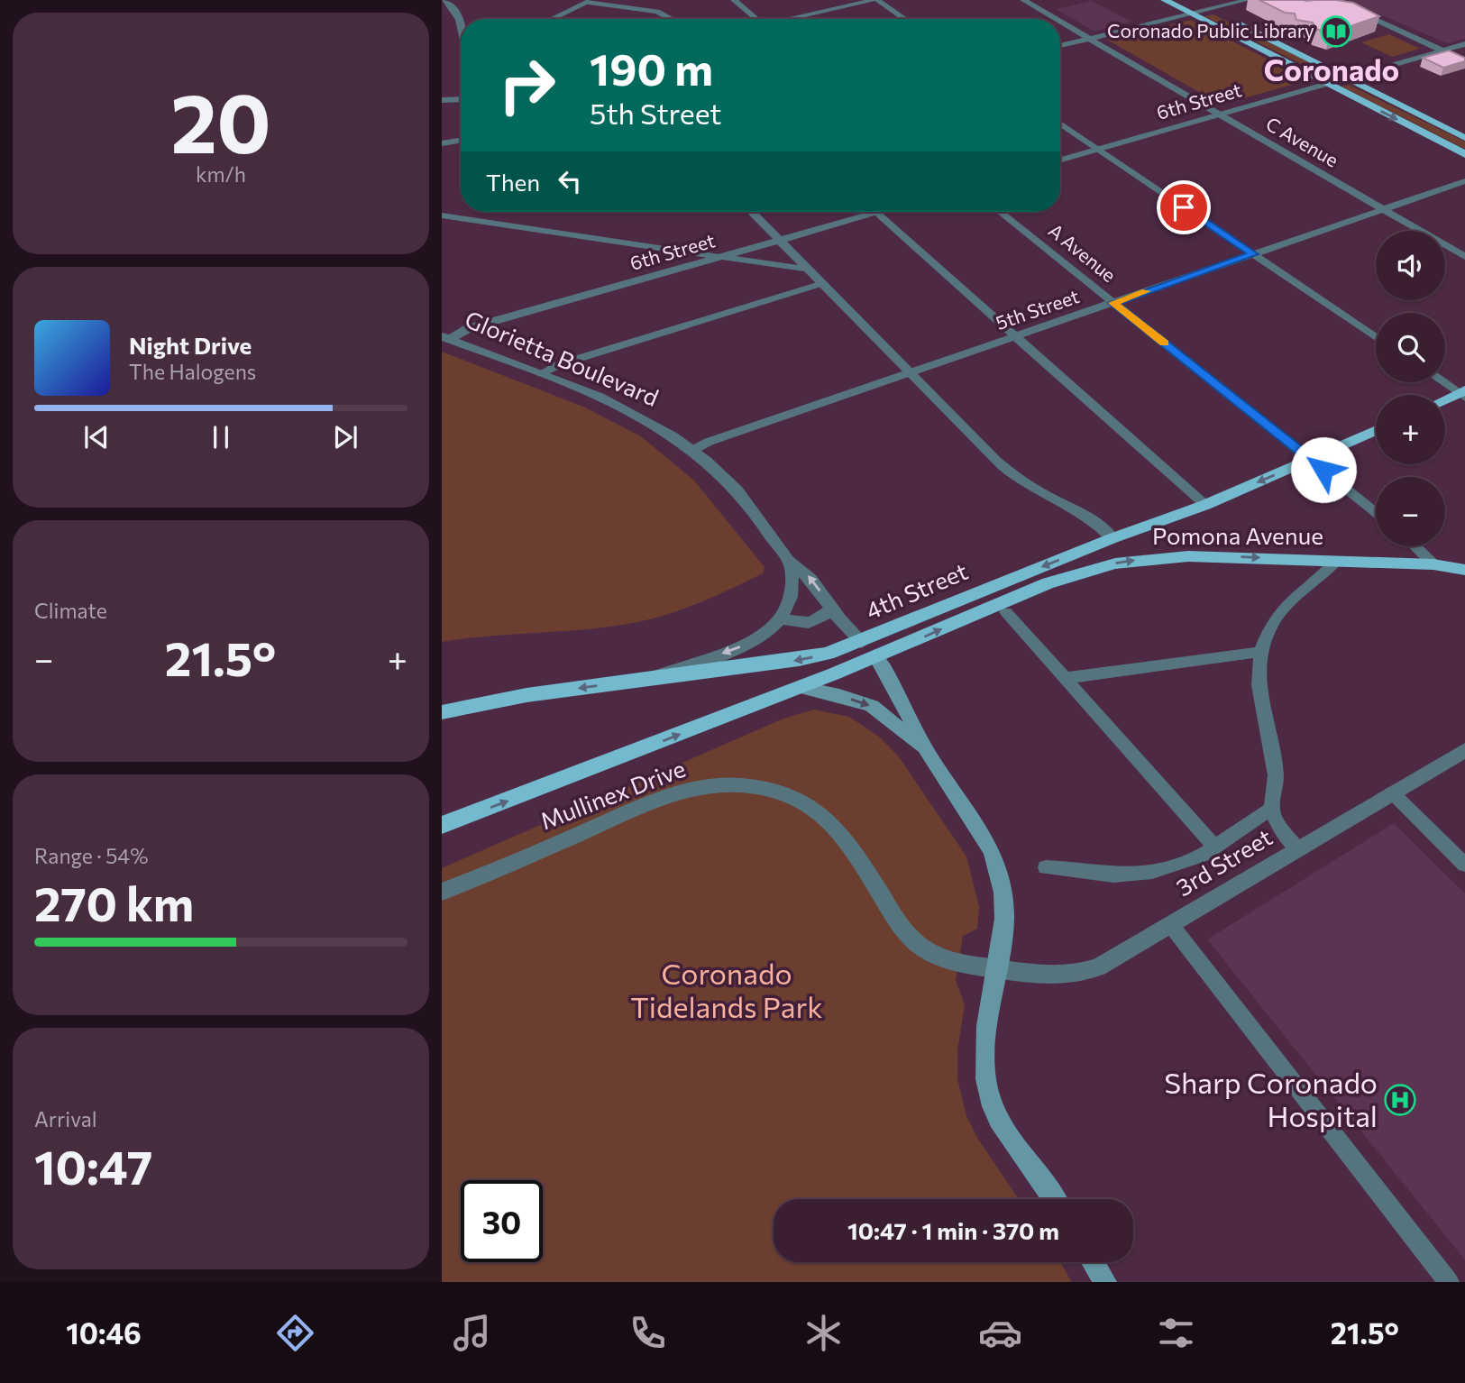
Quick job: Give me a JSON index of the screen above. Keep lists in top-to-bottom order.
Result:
{
  "streets": {
    "highway": ["Pomona Avenue", "4th Street"],
    "street": [
      "6th Street",
      "C Avenue",
      "A Avenue",
      "5th Street",
      "Glorietta Boulevard",
      "Mullinex Drive",
      "3rd Street"
    ]
  },
  "crossings": [
    ["6th Street", "C Avenue"],
    ["6th Street", "Glorietta Boulevard"],
    ["C Avenue", "5th Street"],
    ["A Avenue", "5th Street"],
    ["A Avenue", "4th Street"],
    ["5th Street", "Glorietta Boulevard"],
    ["Glorietta Boulevard", "4th Street"],
    ["Pomona Avenue", "4th Street"],
    ["Mullinex Drive", "3rd Street"]
  ],
  "one_way": ["Pomona Avenue"],
  "districts": ["Coronado"],
  "parks": ["Coronado Tidelands Park"],
  "places": {
    "library": ["Coronado Public Library"],
    "hospital": ["Sharp Coronado Hospital"]
  },
  "page": {
    "tile": [
      ["20", "km/h"],
      "Climate",
      ["Range · 54%", "270 km"],
      ["Arrival", "10:47"]
    ],
    "turn": ["190 m", "5th Street"],
    "then": "Then",
    "map_buttons": ["+", "−"],
    "song": ["Night Drive", "The Halogens"],
    "heat": ["−", "21.5°", "+"],
    "limit": "30",
    "trip": "10:47 · 1 min · 370 m",
    "tabs": ["10:46", "21.5°"]
  }
}
